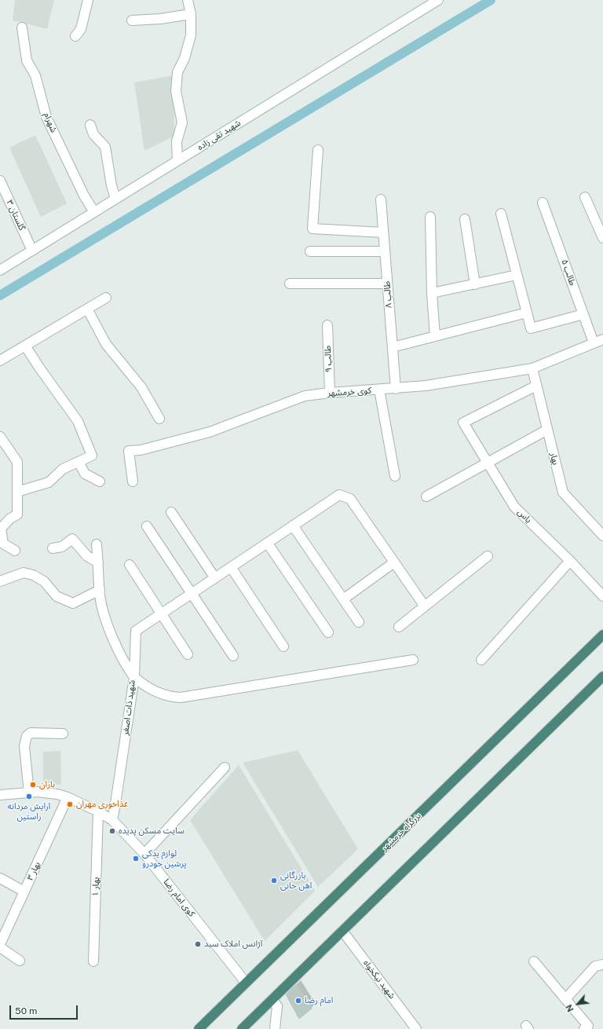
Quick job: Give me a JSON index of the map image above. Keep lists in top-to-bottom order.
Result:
{
  "streets": {
    "highway": ["بزرگراه خرمشهر"],
    "street": [
      "شهرام",
      "شهید تقی زاده",
      "گلستان ۳",
      "طالب ۵",
      "طالب ۸",
      "طالب ۹",
      "کوی خرمشهر",
      "بهار",
      "یاس",
      "شهید ذات اصغر",
      "بهار ۳",
      "بهار ۱",
      "کوی امام رضا",
      "شهید نیکخواه"
    ]
  },
  "crossings": [
    ["شهرام", "شهید تقی زاده"],
    ["شهید تقی زاده", "گلستان ۳"],
    ["طالب ۵", "کوی خرمشهر"],
    ["طالب ۸", "کوی خرمشهر"],
    ["طالب ۹", "کوی خرمشهر"],
    ["کوی خرمشهر", "بهار"],
    ["بهار", "یاس"],
    ["شهید ذات اصغر", "کوی امام رضا"],
    ["بزرگراه خرمشهر", "کوی امام رضا"],
    ["بهار ۳", "کوی امام رضا"],
    ["بهار ۱", "کوی امام رضا"]
  ],
  "places": [
    "باران",
    "آرایش مردانه راستین",
    "غذاخوری مهران",
    "سایت مسکن پدیده",
    "لوازم یدکی پرشین خودرو",
    "بازرگانی آهن خانی",
    "آژانس املاک سید",
    "امام رضا"
  ],
  "scale_bar": "50 m",
  "north": "bottom left"
}
